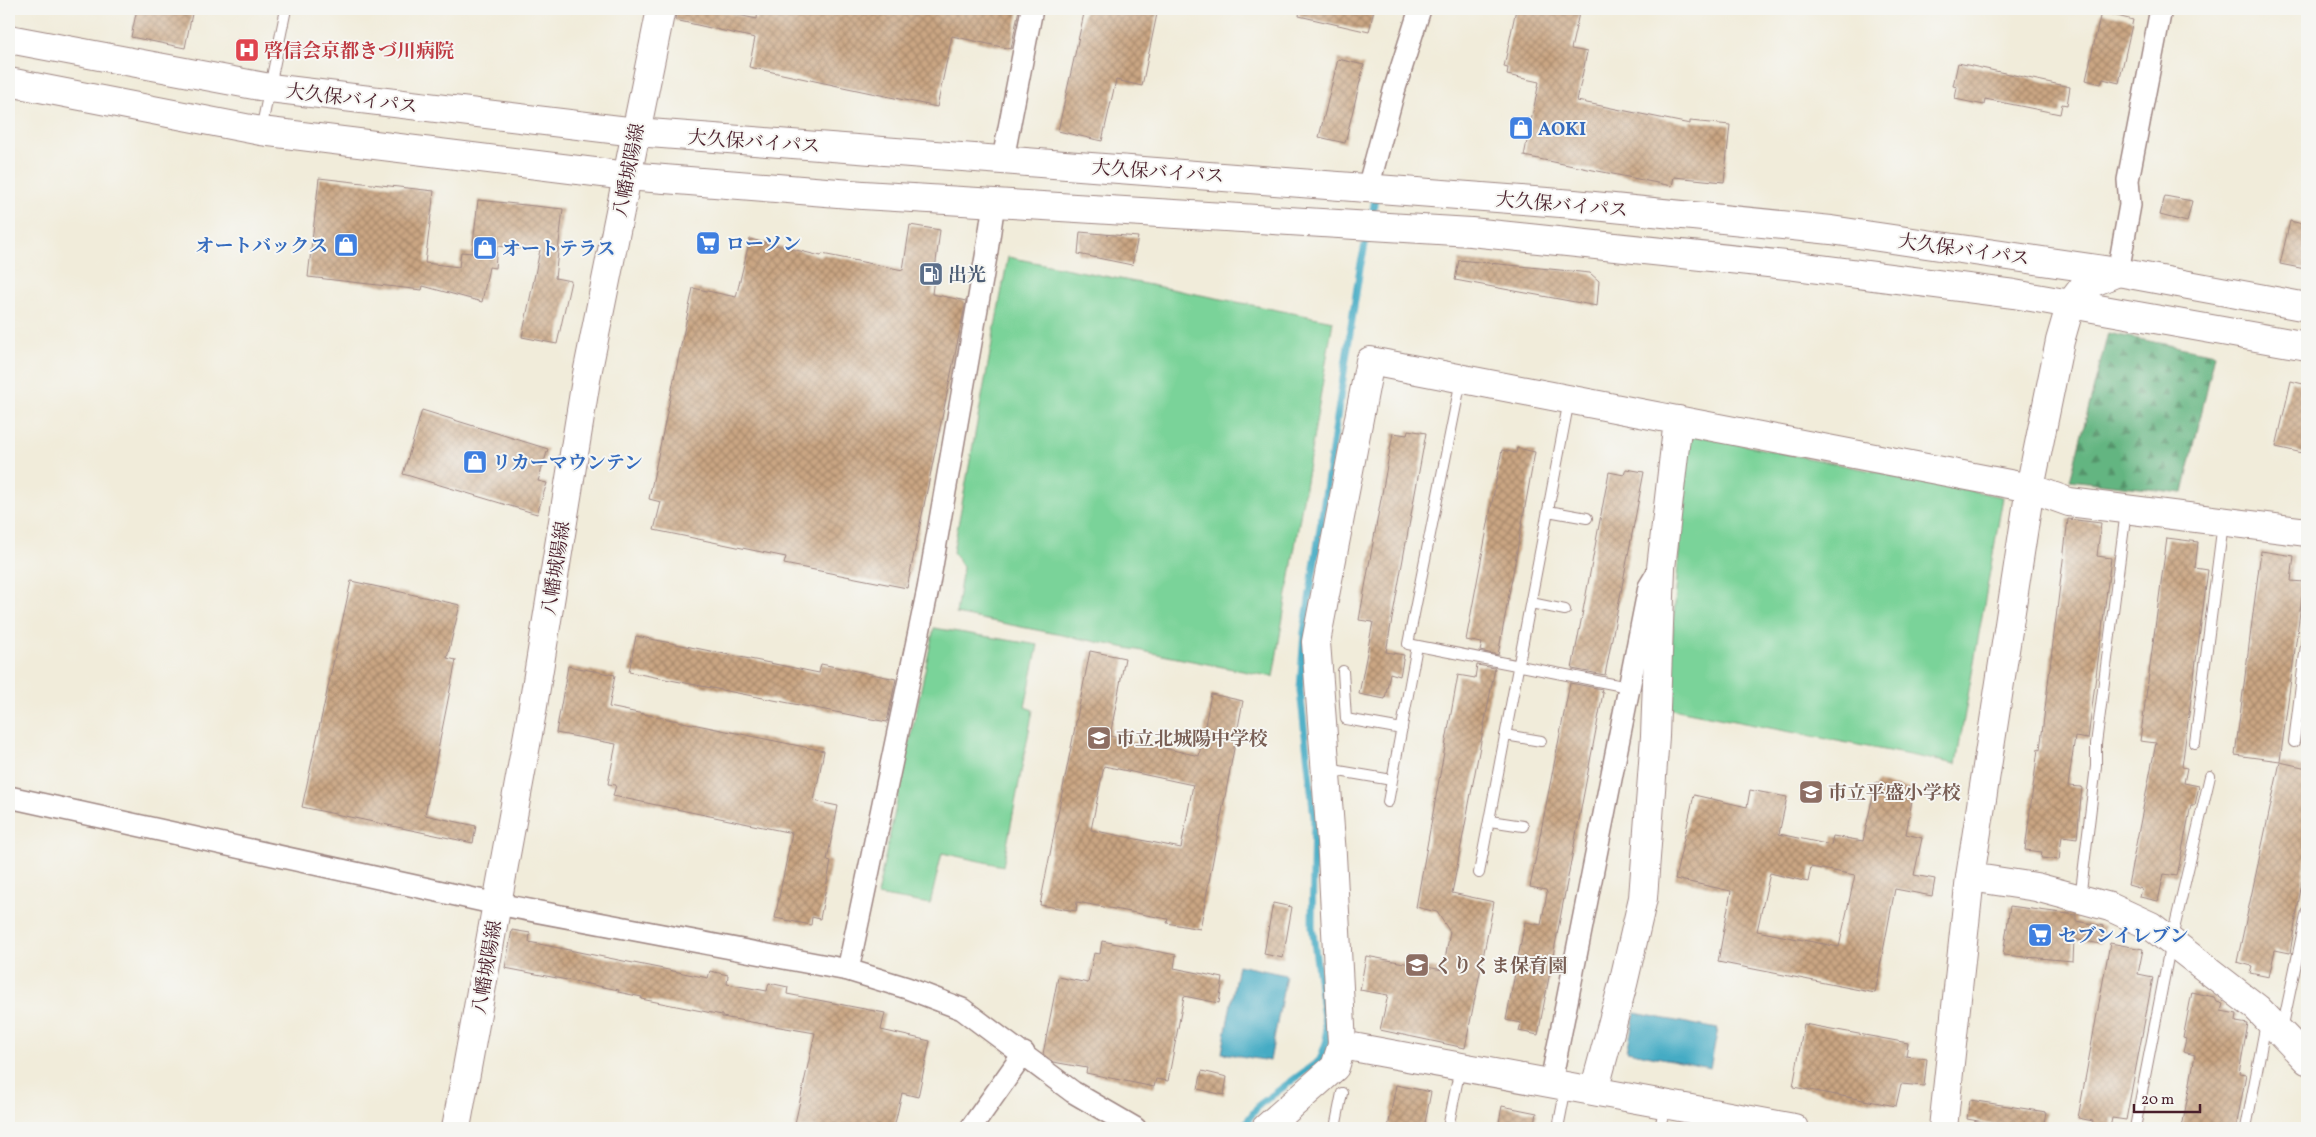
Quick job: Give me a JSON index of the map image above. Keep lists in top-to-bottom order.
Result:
{
  "streets": {
    "main road": ["大久保バイパス", "八幡城陽線"]
  },
  "crossings": [
    ["大久保バイパス", "八幡城陽線"]
  ],
  "places": {
    "hospital": ["啓信会京都きづ川病院"],
    "shop": [
      "AOKI",
      "オートバックス",
      "オートテラス",
      "リカーマウンテン"
    ],
    "supermarket": ["ローソン", "セブンイレブン"],
    "fuel station": ["出光"],
    "school or university": ["市立北城陽中学校", "市立平盛小学校", "くりくま保育園"]
  },
  "scale_bar": "20 m"
}
